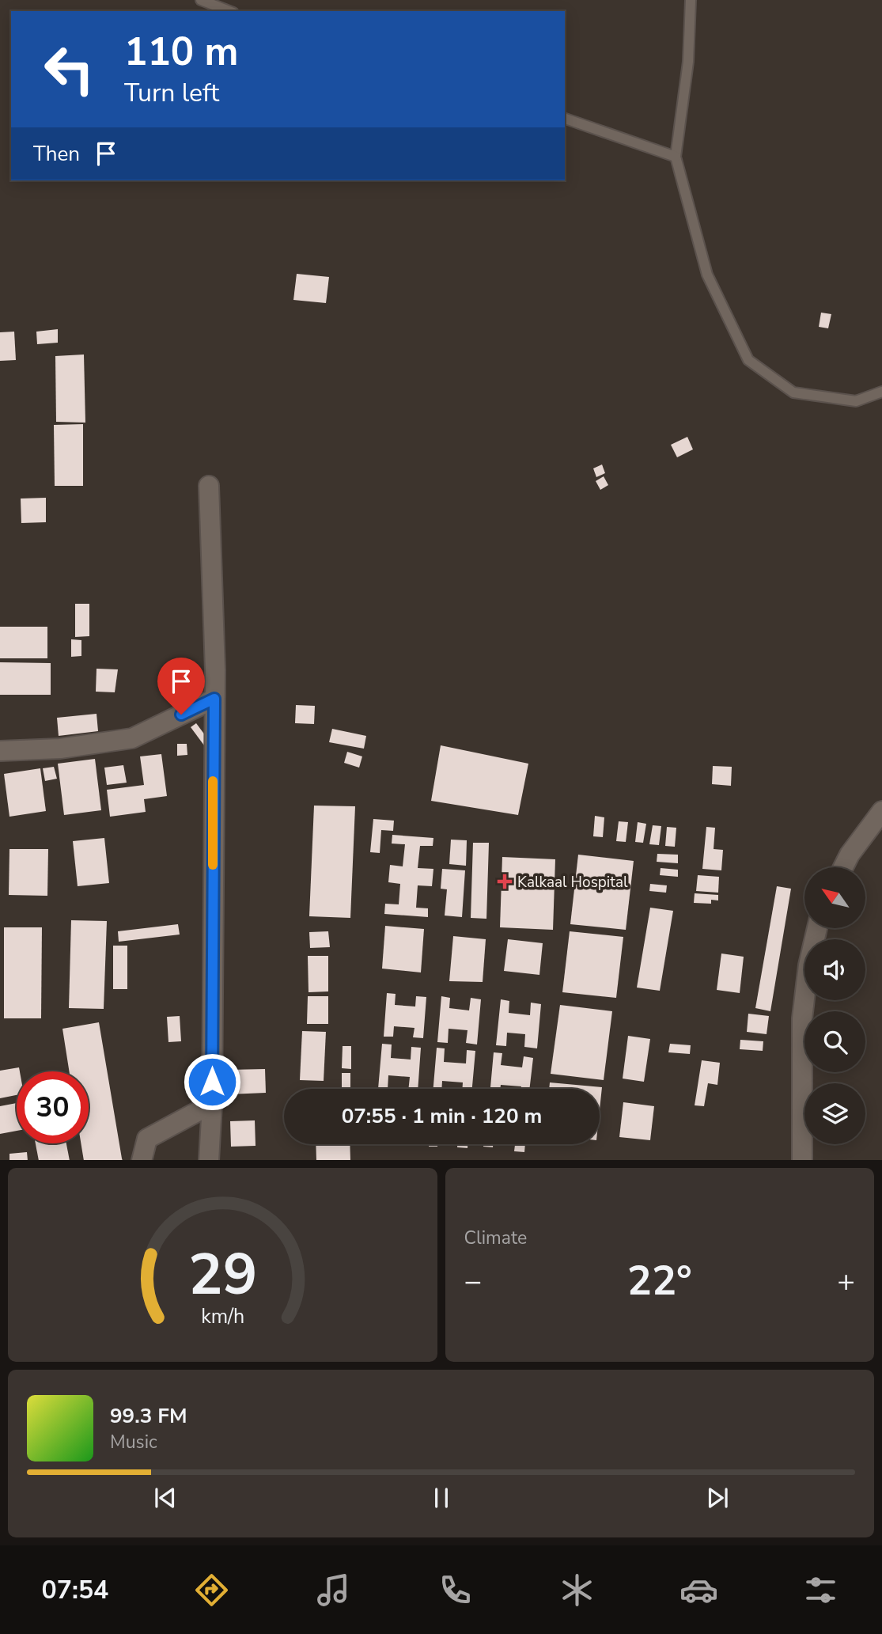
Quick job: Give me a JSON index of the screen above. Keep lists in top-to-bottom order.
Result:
{
  "places": {
    "health": ["Kalkaal Hospital"]
  },
  "north": "top left",
  "page": {
    "turn": ["110 m", "Turn left"],
    "then": "Then",
    "limit": "30",
    "trip": "07:55 · 1 min · 120 m",
    "tile": "Climate",
    "heat": ["−", "22°", "+"],
    "song": ["99.3 FM", "Music"],
    "tabs": "07:54",
    "gauge": ["29", "km/h"]
  }
}
